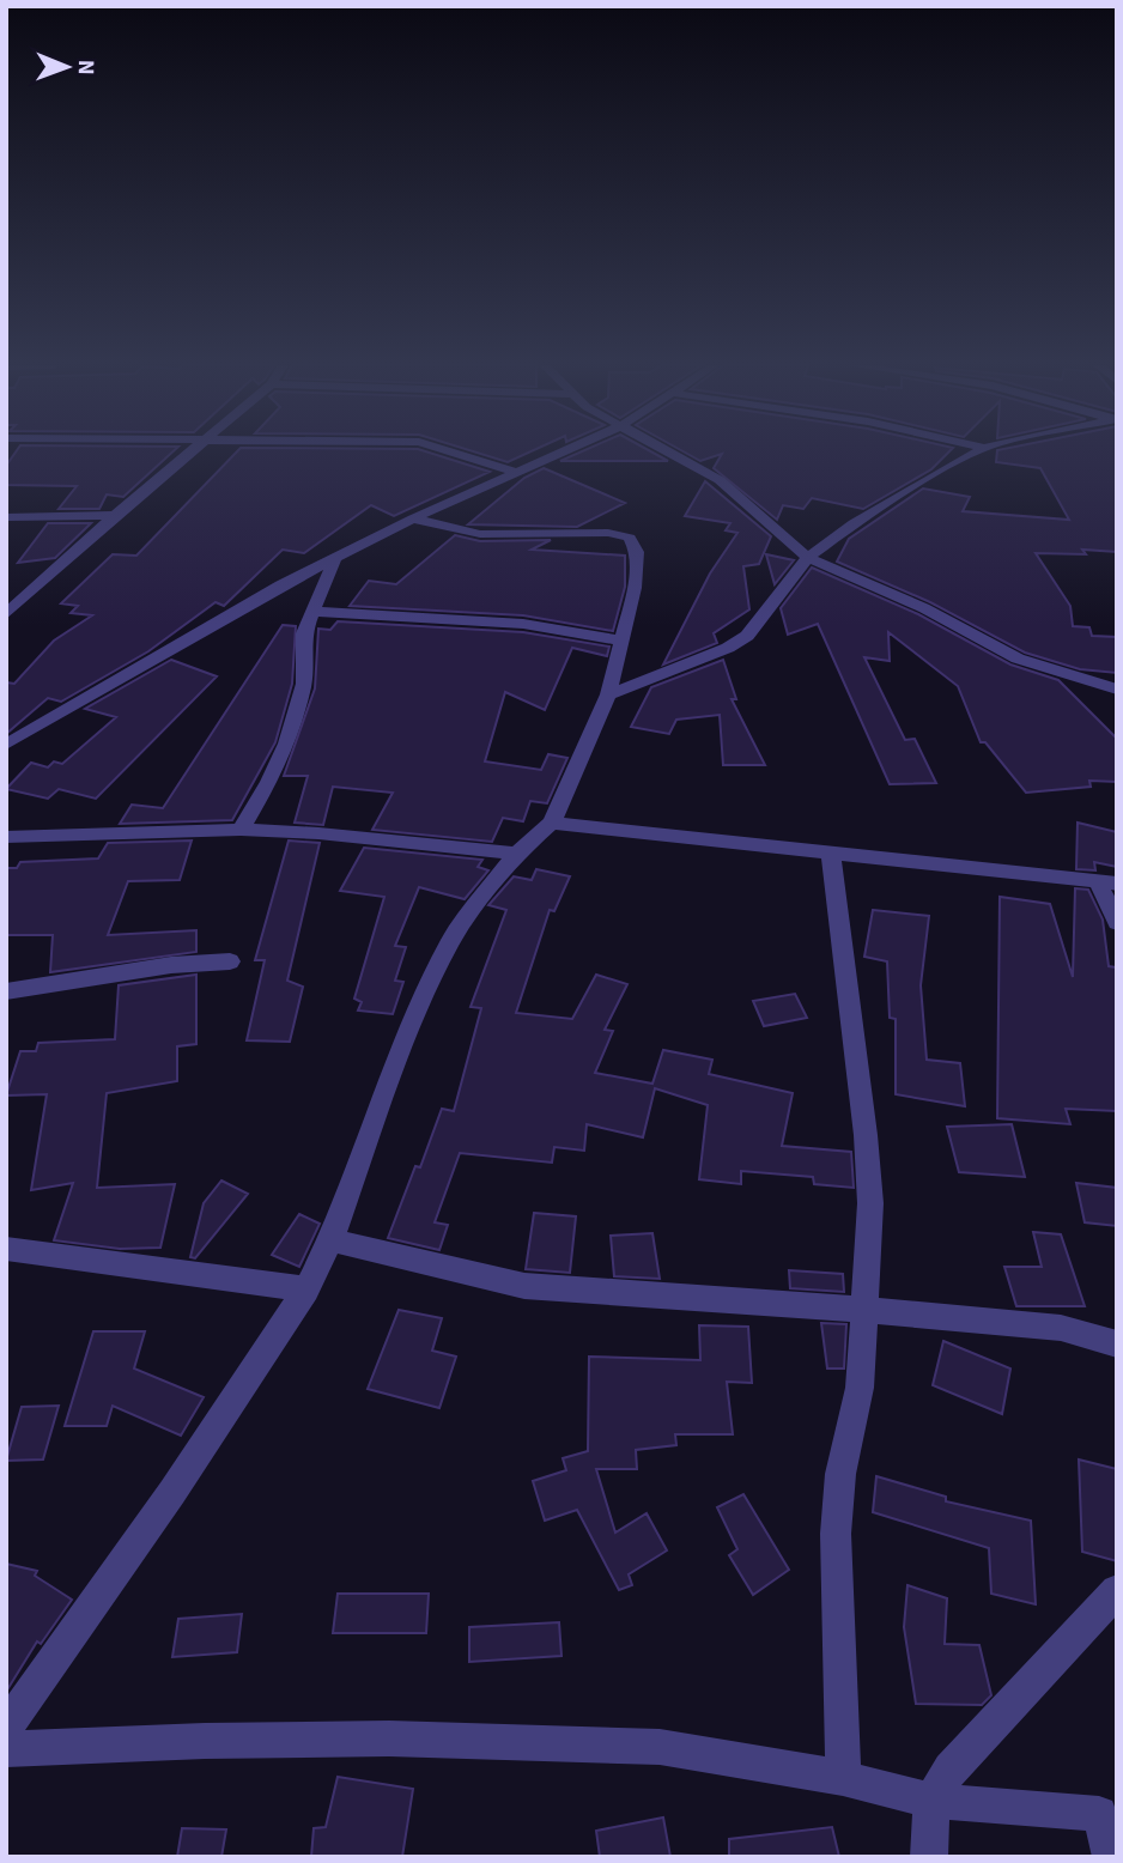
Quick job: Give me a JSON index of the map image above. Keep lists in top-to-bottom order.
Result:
{
  "north": "right"
}
